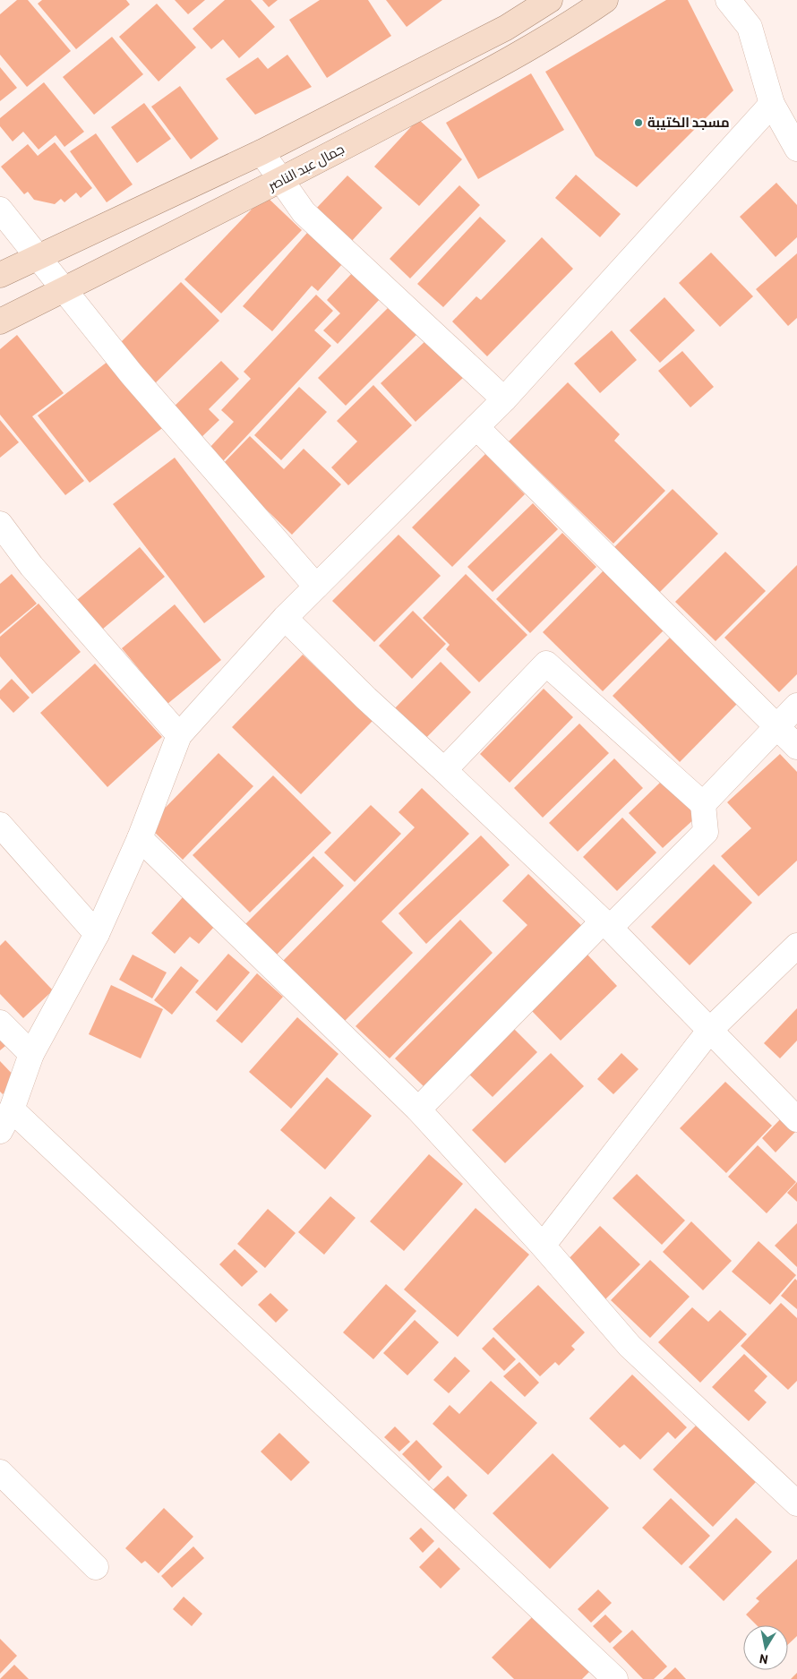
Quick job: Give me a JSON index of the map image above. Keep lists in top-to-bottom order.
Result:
{
  "streets": {
    "main road": ["جمال عبد الناصر"]
  },
  "places": ["مسجد الكتيبة"],
  "north": "bottom"
}
